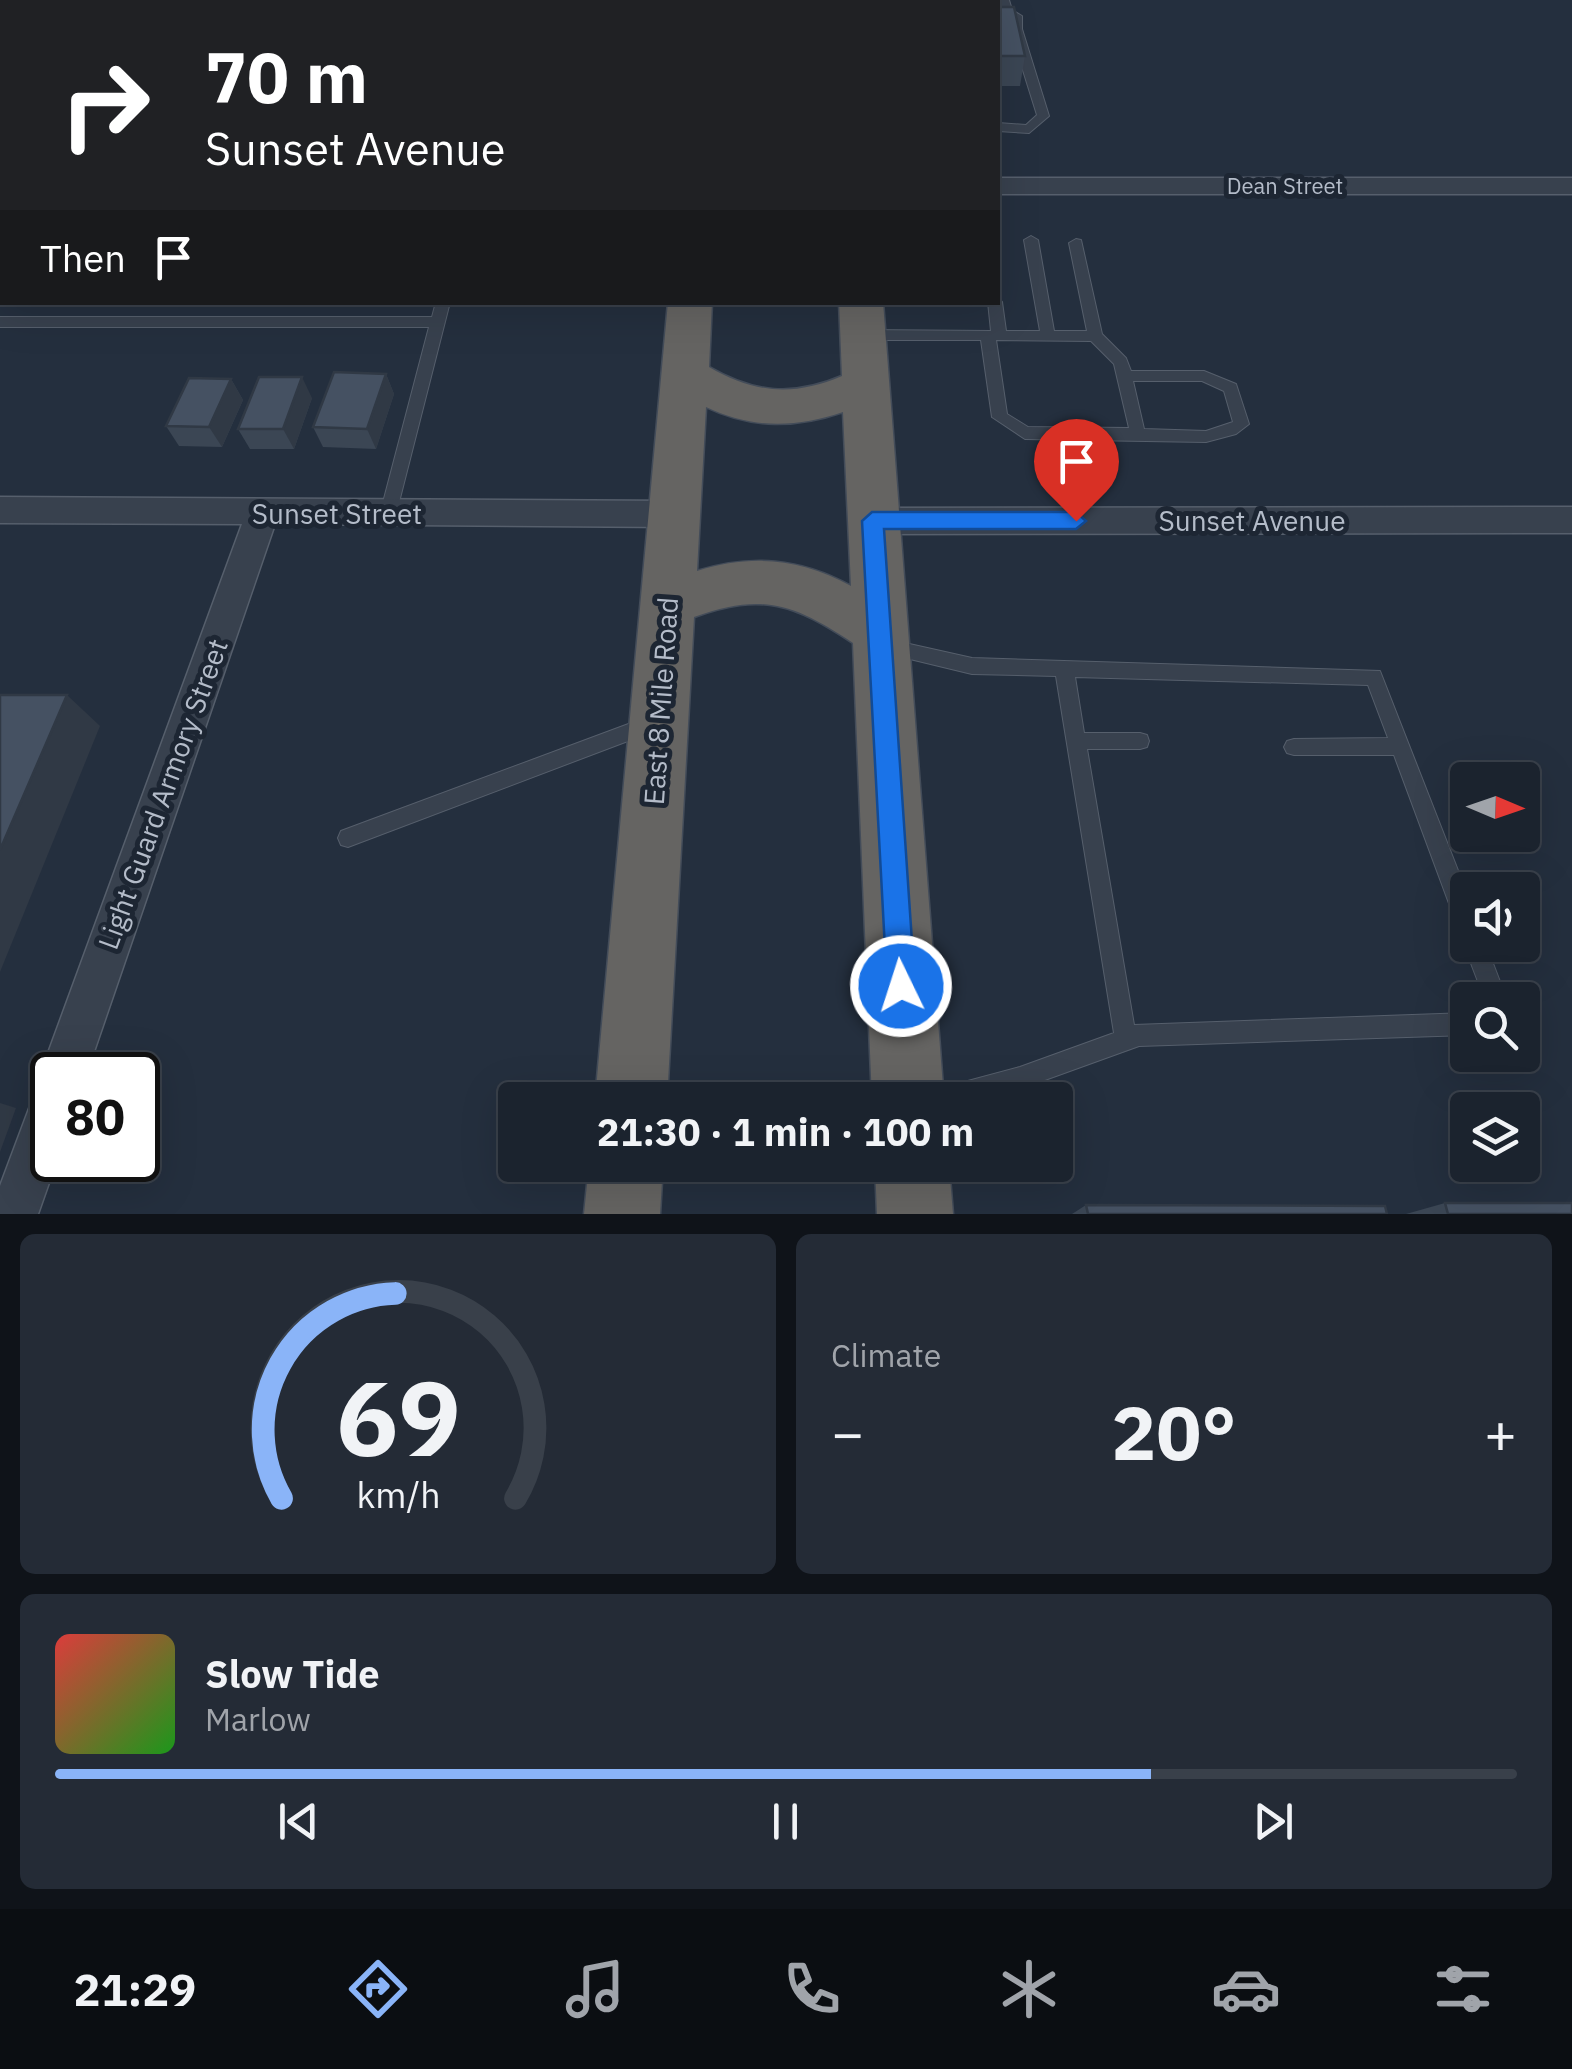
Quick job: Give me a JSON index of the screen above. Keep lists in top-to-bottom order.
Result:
{
  "streets": {
    "highway": ["East 8 Mile Road"],
    "street": [
      "Dean Street",
      "Sunset Street",
      "Sunset Avenue",
      "Light Guard Armory Street"
    ]
  },
  "crossings": [
    ["Sunset Street", "East 8 Mile Road"],
    ["Sunset Street", "Light Guard Armory Street"]
  ],
  "north": "right",
  "page": {
    "turn": ["70 m", "Sunset Avenue"],
    "then": "Then",
    "limit": "80",
    "trip": "21:30 · 1 min · 100 m",
    "tile": "Climate",
    "heat": ["−", "20°", "+"],
    "song": ["Slow Tide", "Marlow"],
    "tabs": "21:29",
    "gauge": ["69", "km/h"]
  }
}
